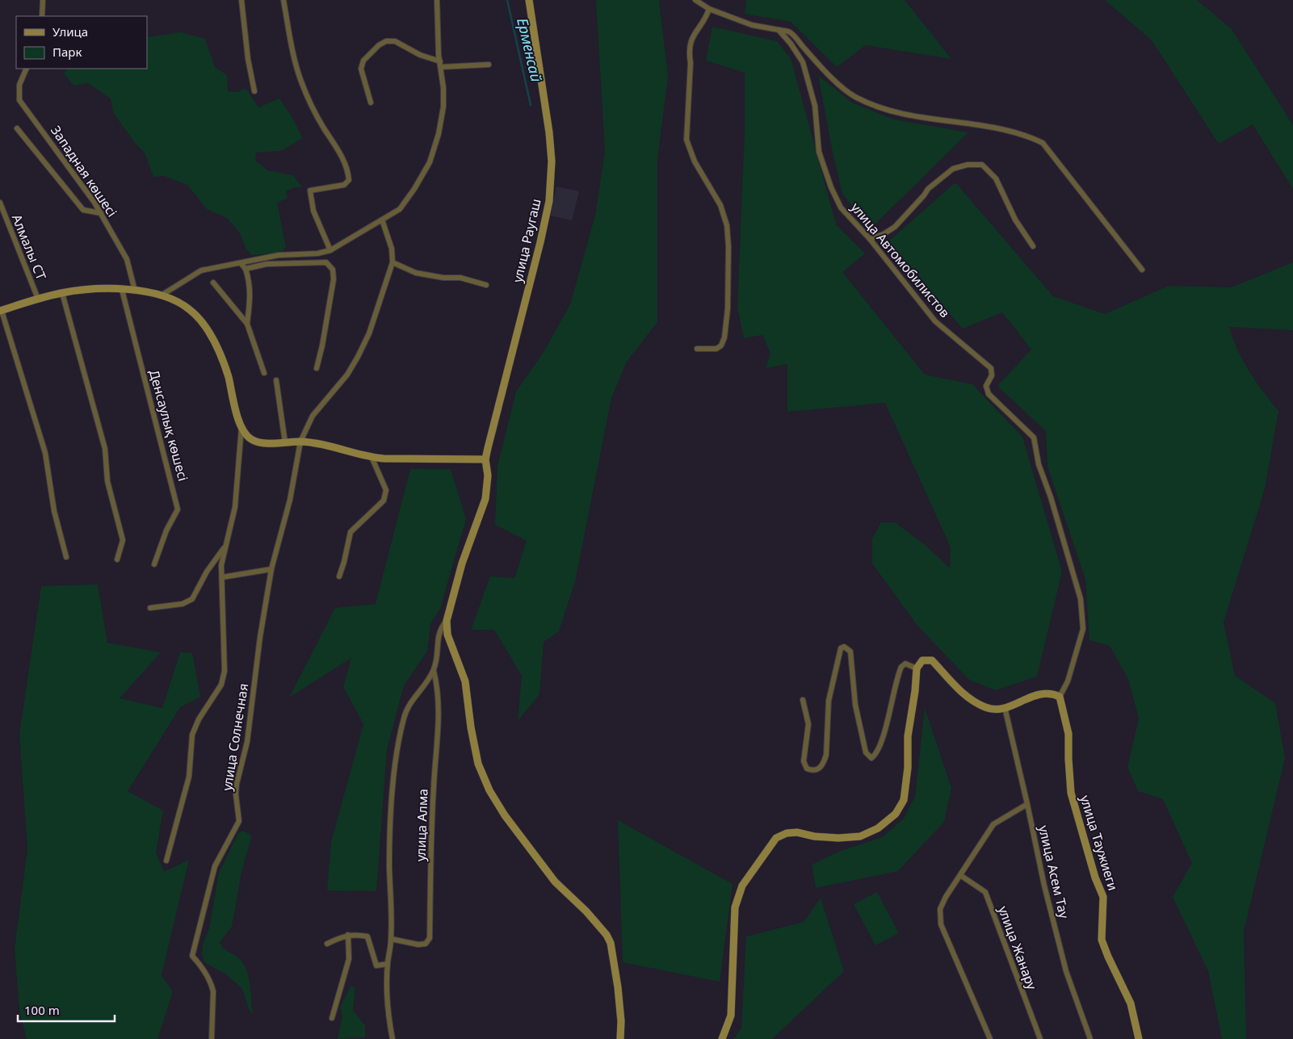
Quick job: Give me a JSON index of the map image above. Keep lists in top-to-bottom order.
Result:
{
  "streets": {
    "street": [
      "Западная көшесі",
      "улица Раугаш",
      "Алмалы СТ",
      "улица Автомобилистов",
      "Денсаулық көшесі",
      "улица Солнечная",
      "улица Алма",
      "улица Таужиеги",
      "улица Асем Тау",
      "улица Жанару"
    ]
  },
  "crossings": [
    ["улица Автомобилистов", "улица Таужиеги"]
  ],
  "water": ["Ерменсай"],
  "legend": ["Улица", "Парк"],
  "scale_bar": "100 m"
}
